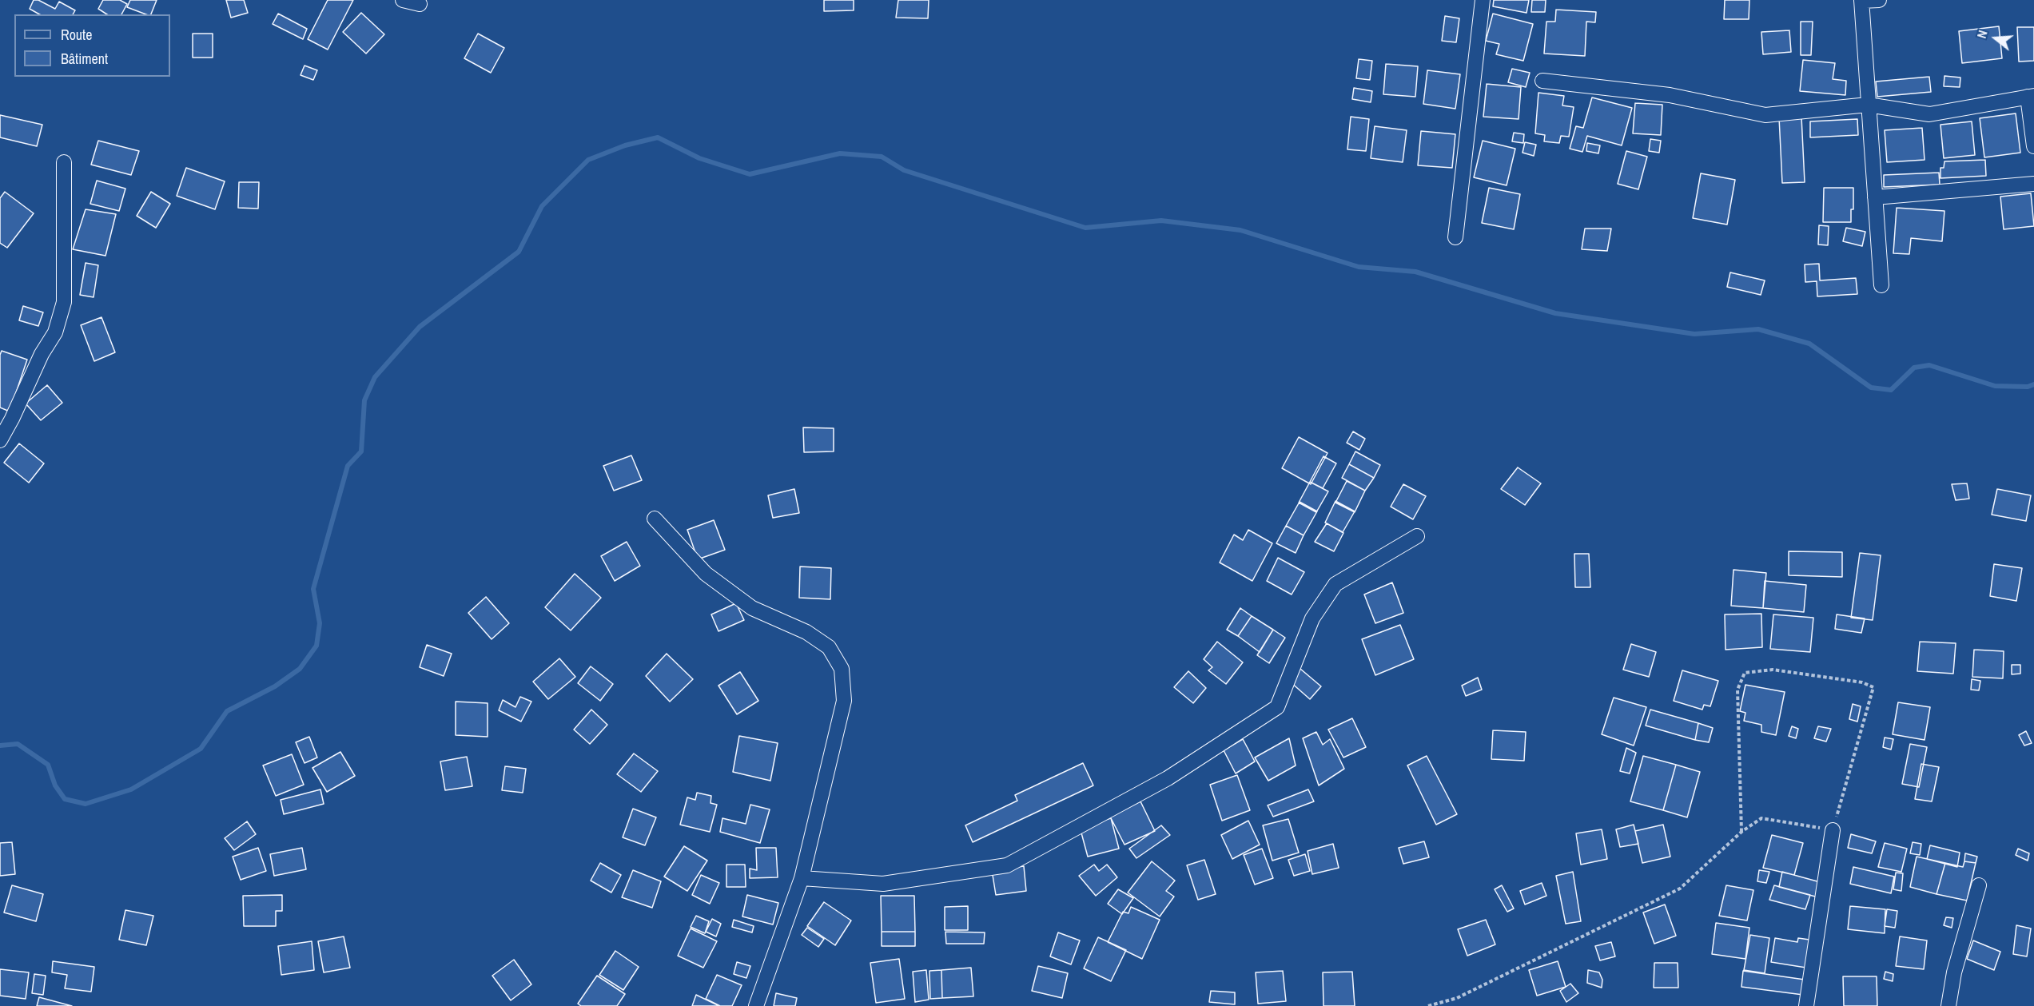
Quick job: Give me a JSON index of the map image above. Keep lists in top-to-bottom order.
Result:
{
  "legend": ["Route", "Bâtiment"],
  "north": "left"
}
